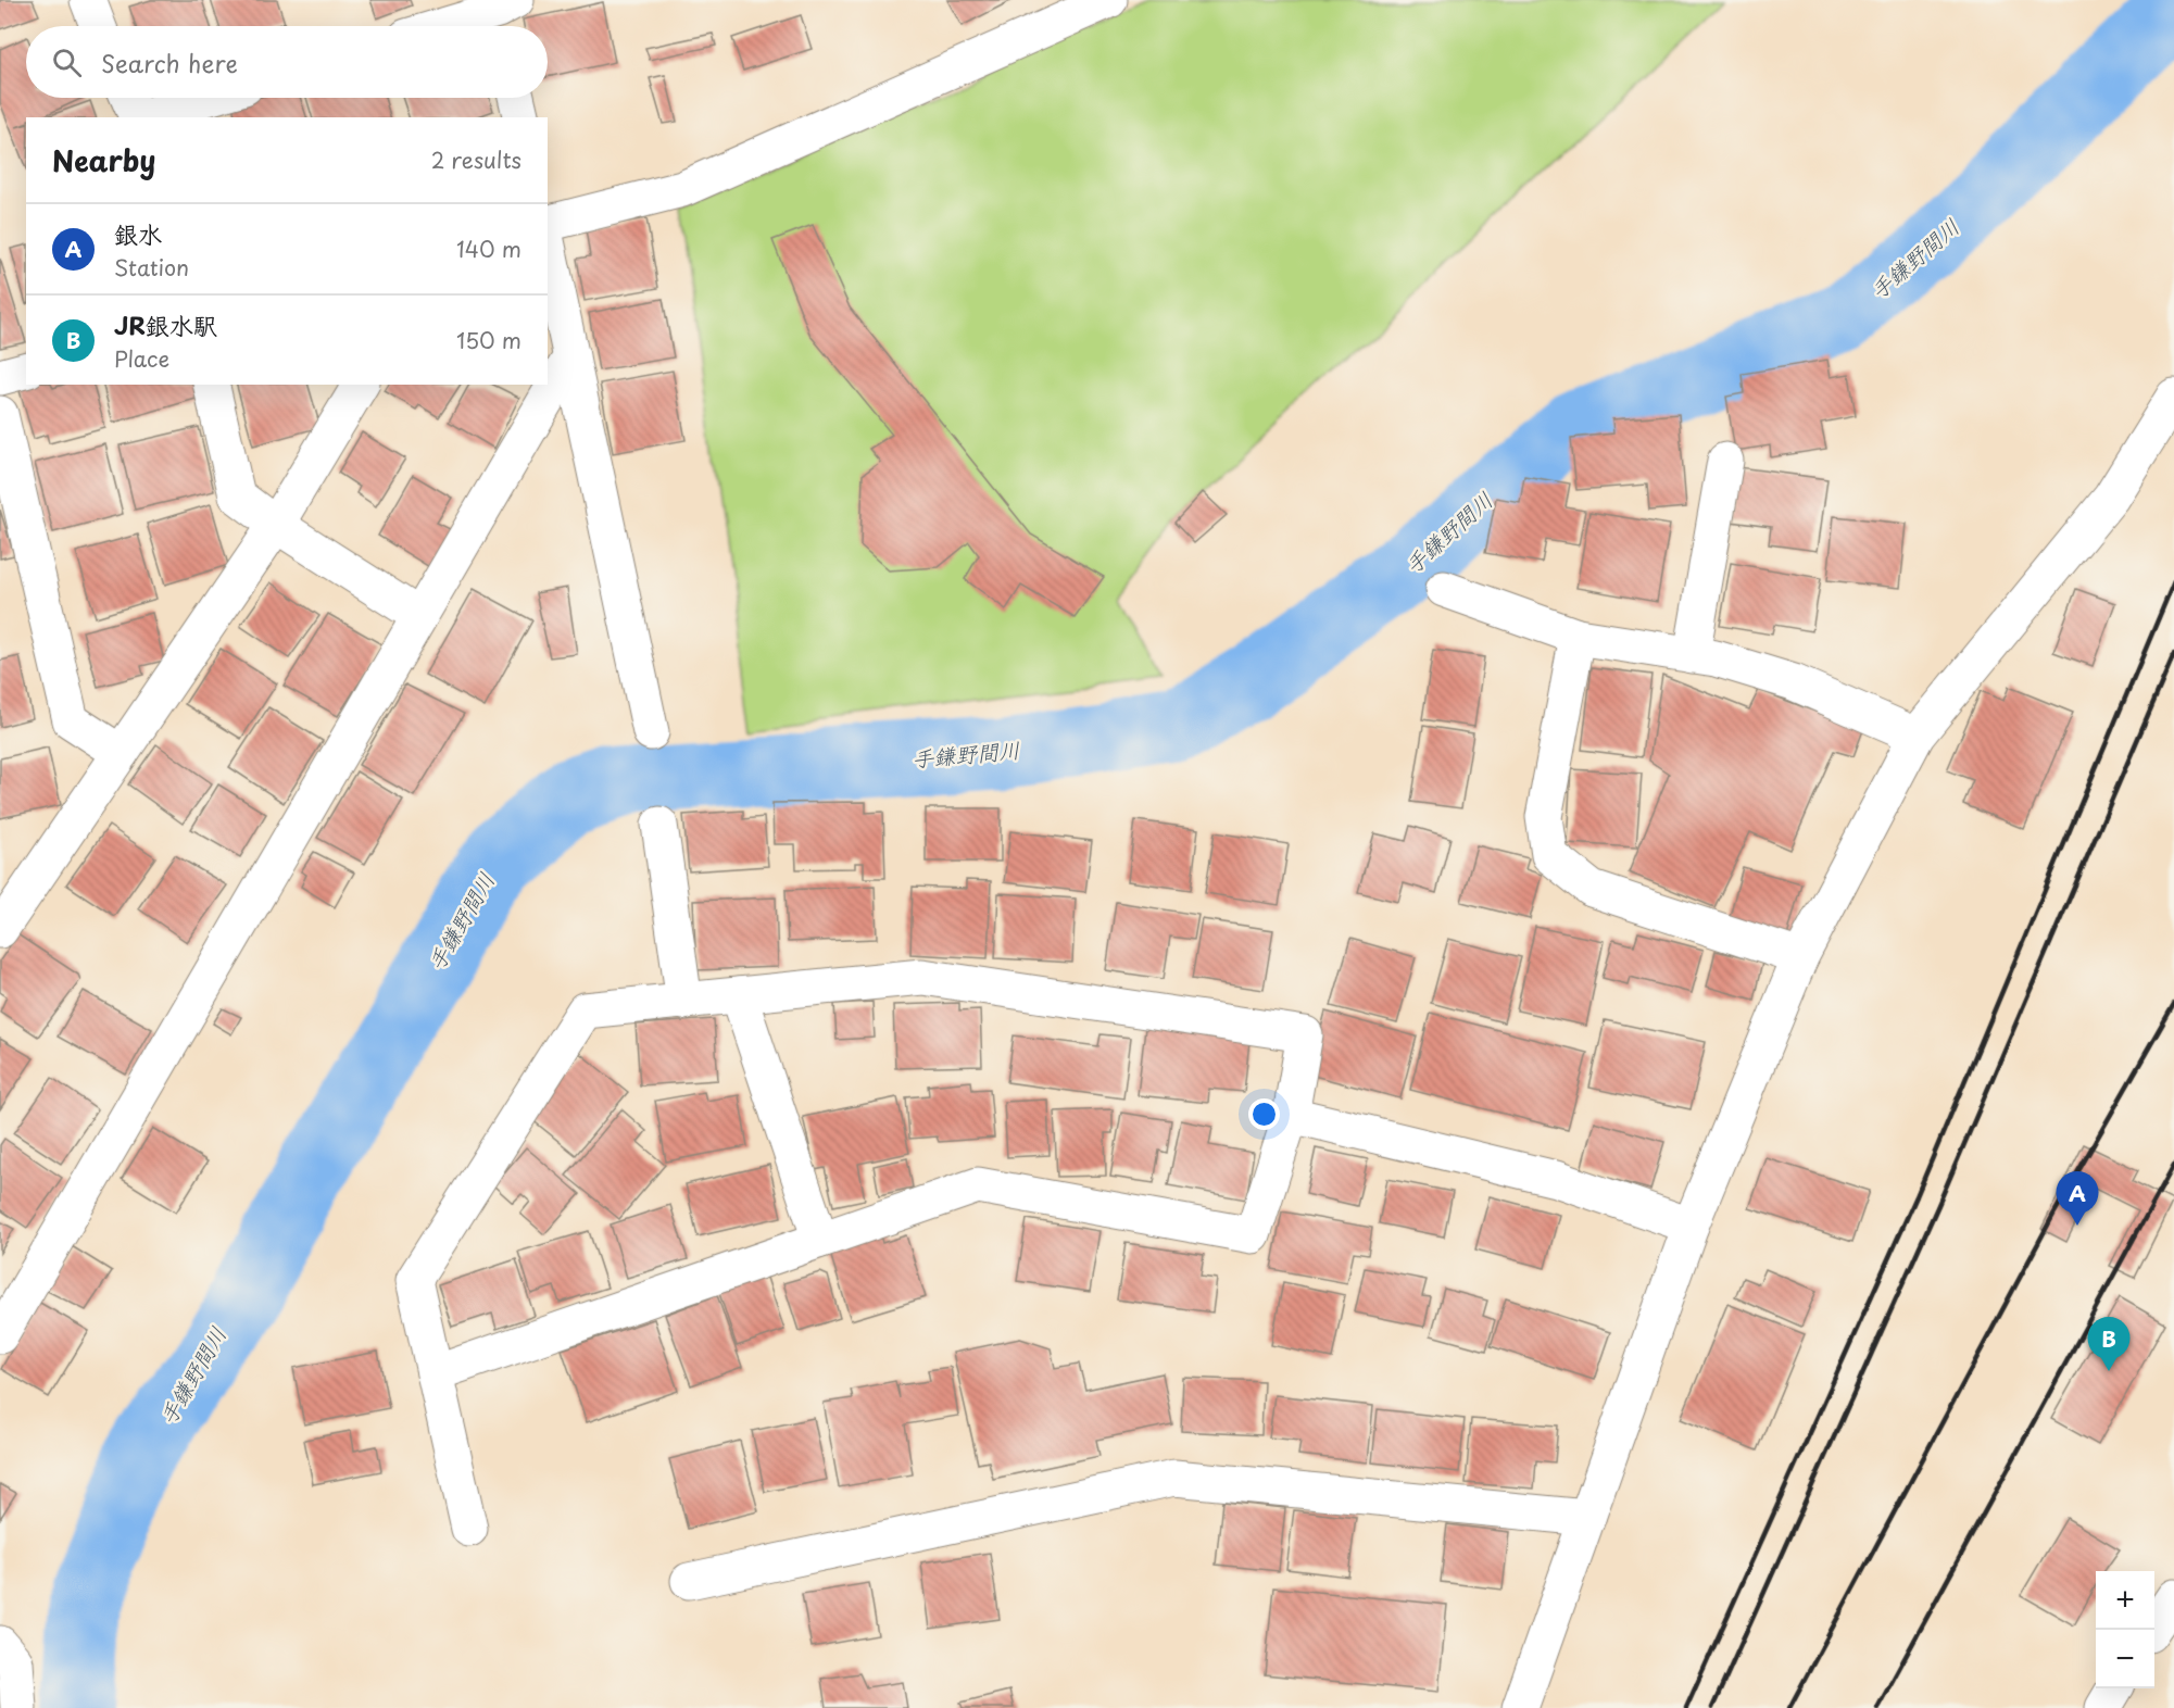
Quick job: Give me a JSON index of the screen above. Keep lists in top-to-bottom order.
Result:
{
  "water": ["手鎌野間川"],
  "page": {
    "search": "Search here",
    "heading": ["Nearby", "2 results"],
    "list": [
      {
        "mark": "A",
        "name": "銀水",
        "note": "Station",
        "value": "140 m"
      },
      {
        "mark": "B",
        "name": "JR銀水駅",
        "note": "Place",
        "value": "150 m"
      }
    ],
    "pins": ["A", "B"],
    "map_buttons": ["+", "−"]
  }
}
